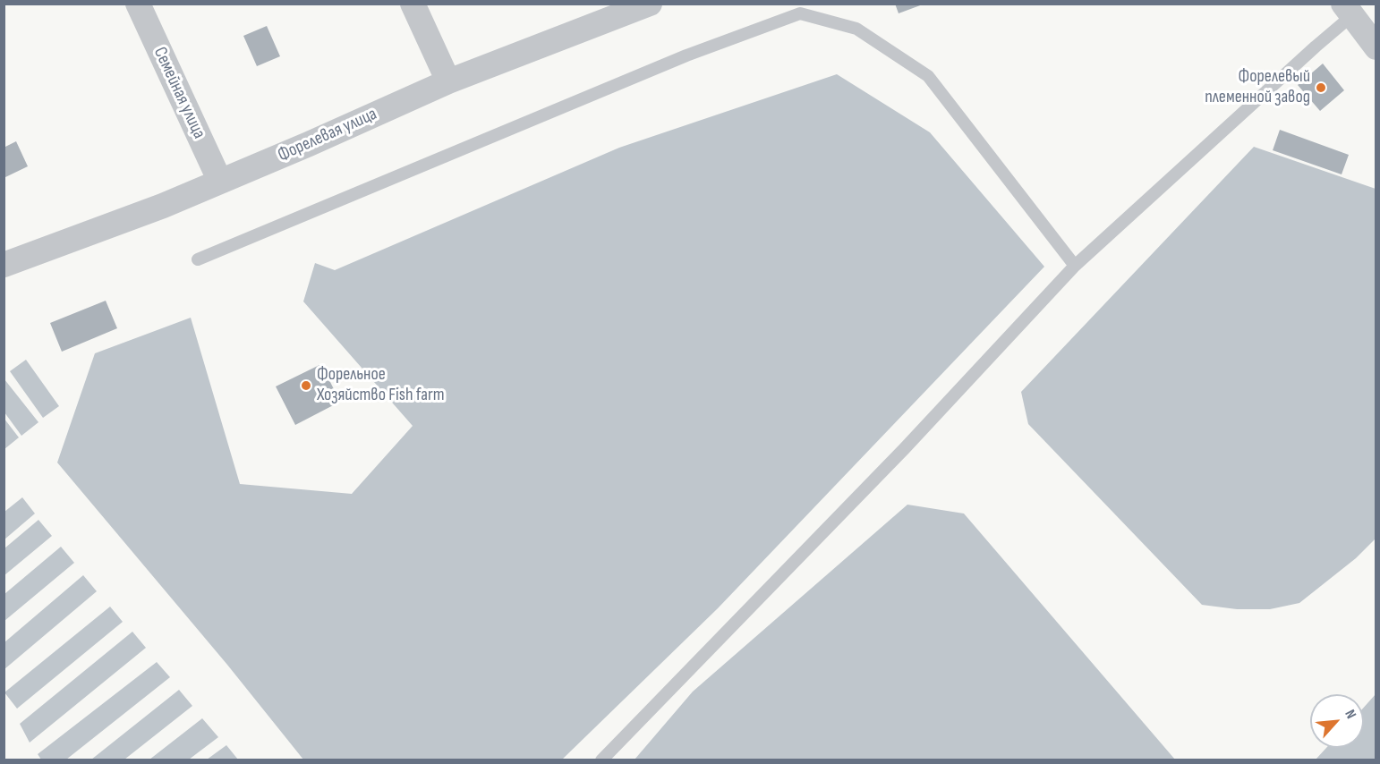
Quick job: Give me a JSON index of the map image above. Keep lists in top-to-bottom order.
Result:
{
  "streets": {
    "street": ["Семейная улица", "Форелевая улица"]
  },
  "crossings": [
    ["Семейная улица", "Форелевая улица"]
  ],
  "places": ["Форелевый племенной завод", "Форельное Хозяйство Fish farm"],
  "north": "top right"
}
